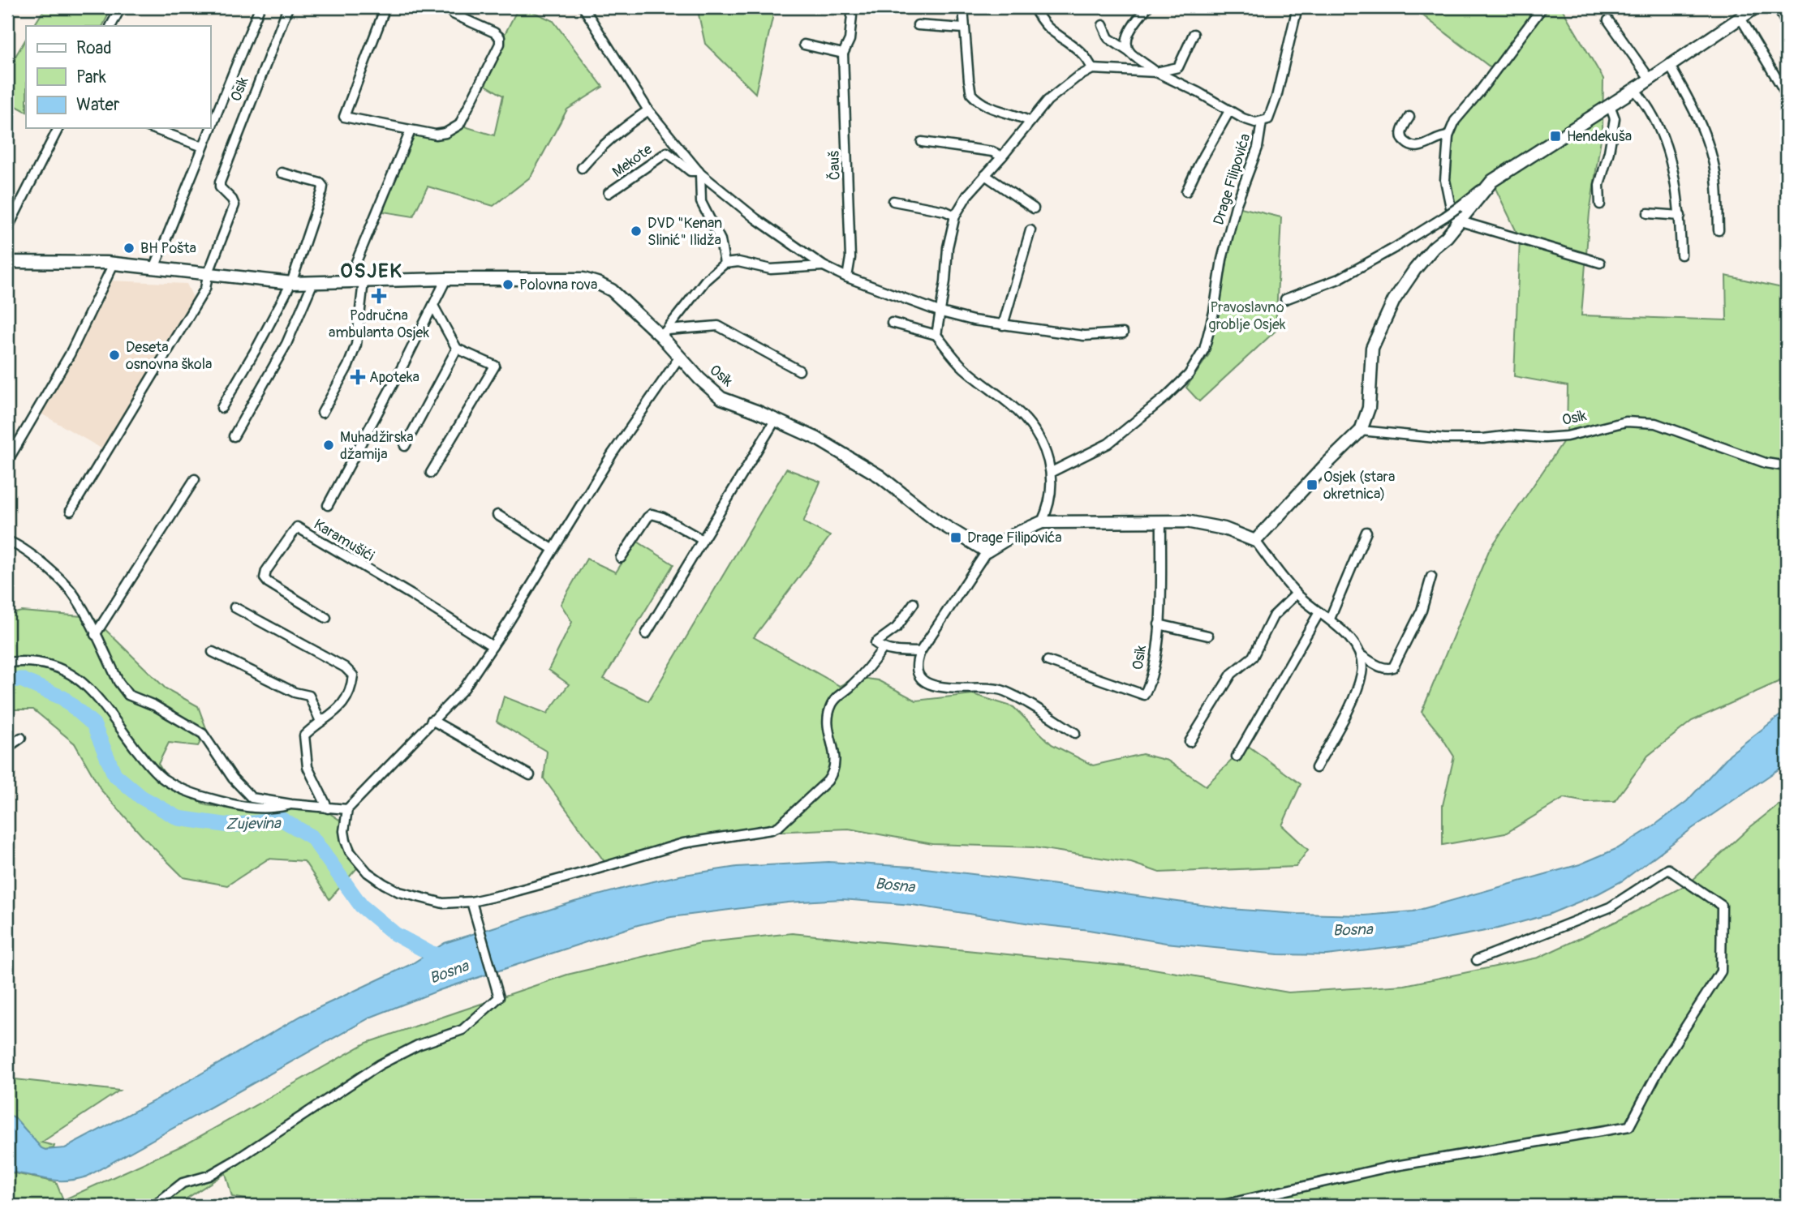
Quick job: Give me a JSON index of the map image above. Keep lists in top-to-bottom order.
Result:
{
  "streets": {
    "main road": ["Osik"],
    "street": [
      "Mekote",
      "Čauš",
      "Drage Filipovića",
      "Karamušići"
    ]
  },
  "districts": ["OSJEK"],
  "water": ["Zujevina", "Bosna"],
  "parks": ["Pravoslavno groblje Osjek"],
  "places": {
    "transit": ["Hendekuša", "Osjek (stara okretnica)", "Drage Filipovića"],
    "other": [
      "DVD \"Kenan Slinić\" Ilidža",
      "BH Pošta",
      "Polovna rova",
      "Deseta osnovna škola",
      "Muhadžirska džamija"
    ],
    "health": ["Područna ambulanta Osjek", "Apoteka"]
  },
  "legend": ["Road", "Park", "Water"]
}
